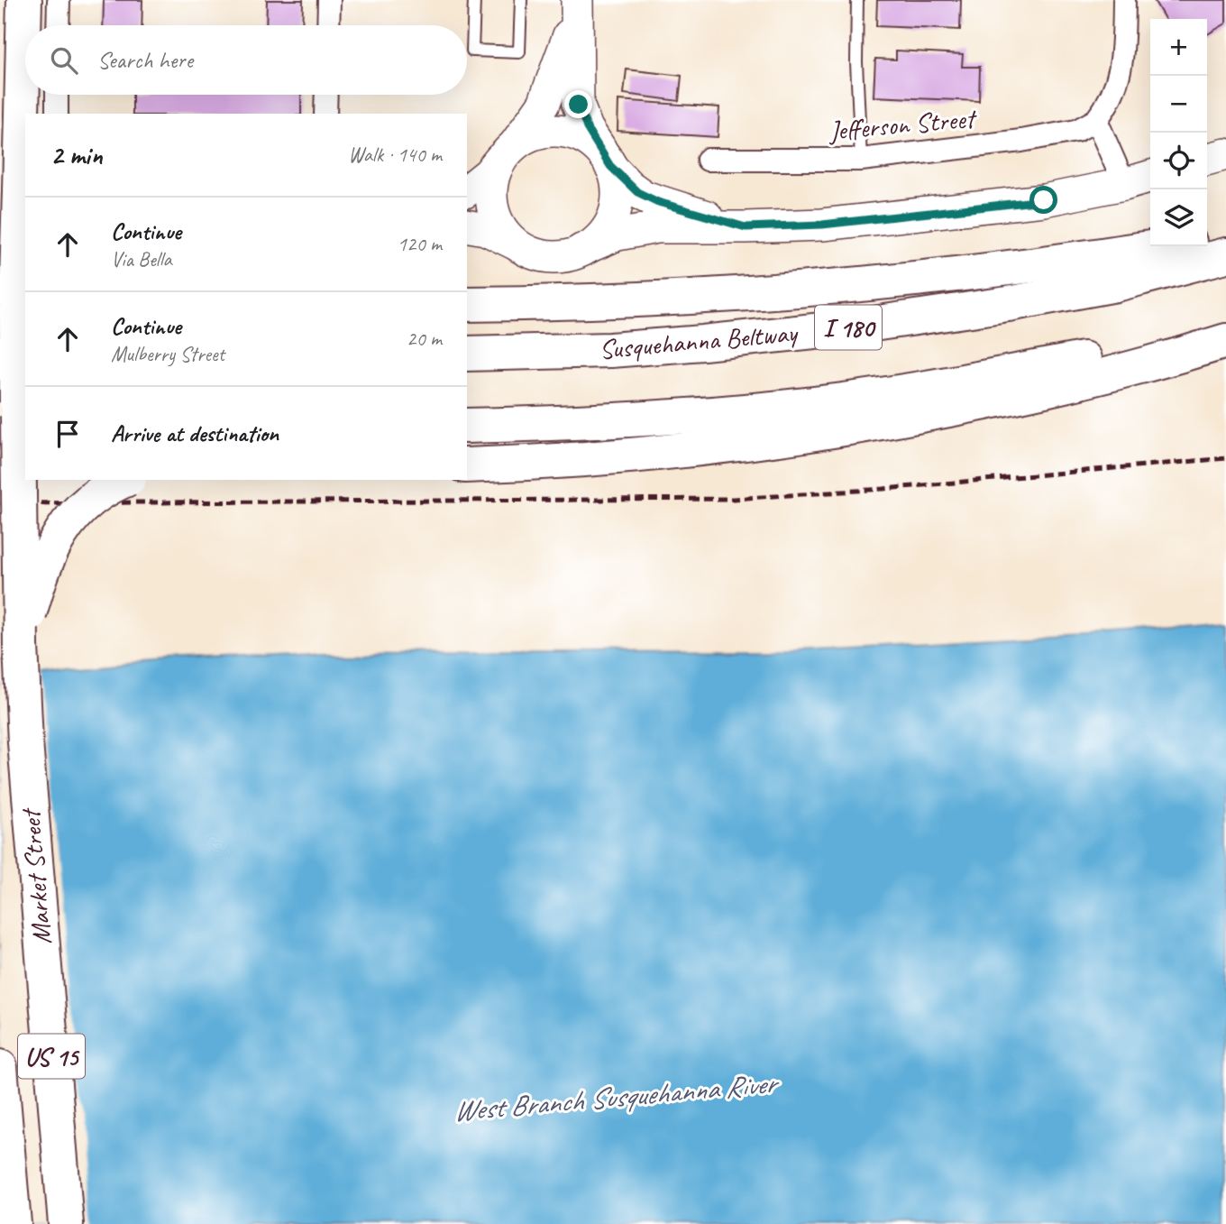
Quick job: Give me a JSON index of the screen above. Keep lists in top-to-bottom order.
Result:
{
  "streets": {
    "main road": [
      "I 180",
      "Susquehanna Beltway",
      "Market Street",
      "US 15"
    ],
    "street": ["Jefferson Street"]
  },
  "water": ["West Branch Susquehanna River"],
  "page": {
    "map_buttons": ["+", "−"],
    "search": "Search here",
    "heading": ["2 min", "Walk · 140 m"],
    "list": [
      ["Continue", "Via Bella", "120 m"],
      ["Continue", "Mulberry Street", "20 m"],
      "Arrive at destination"
    ]
  }
}
